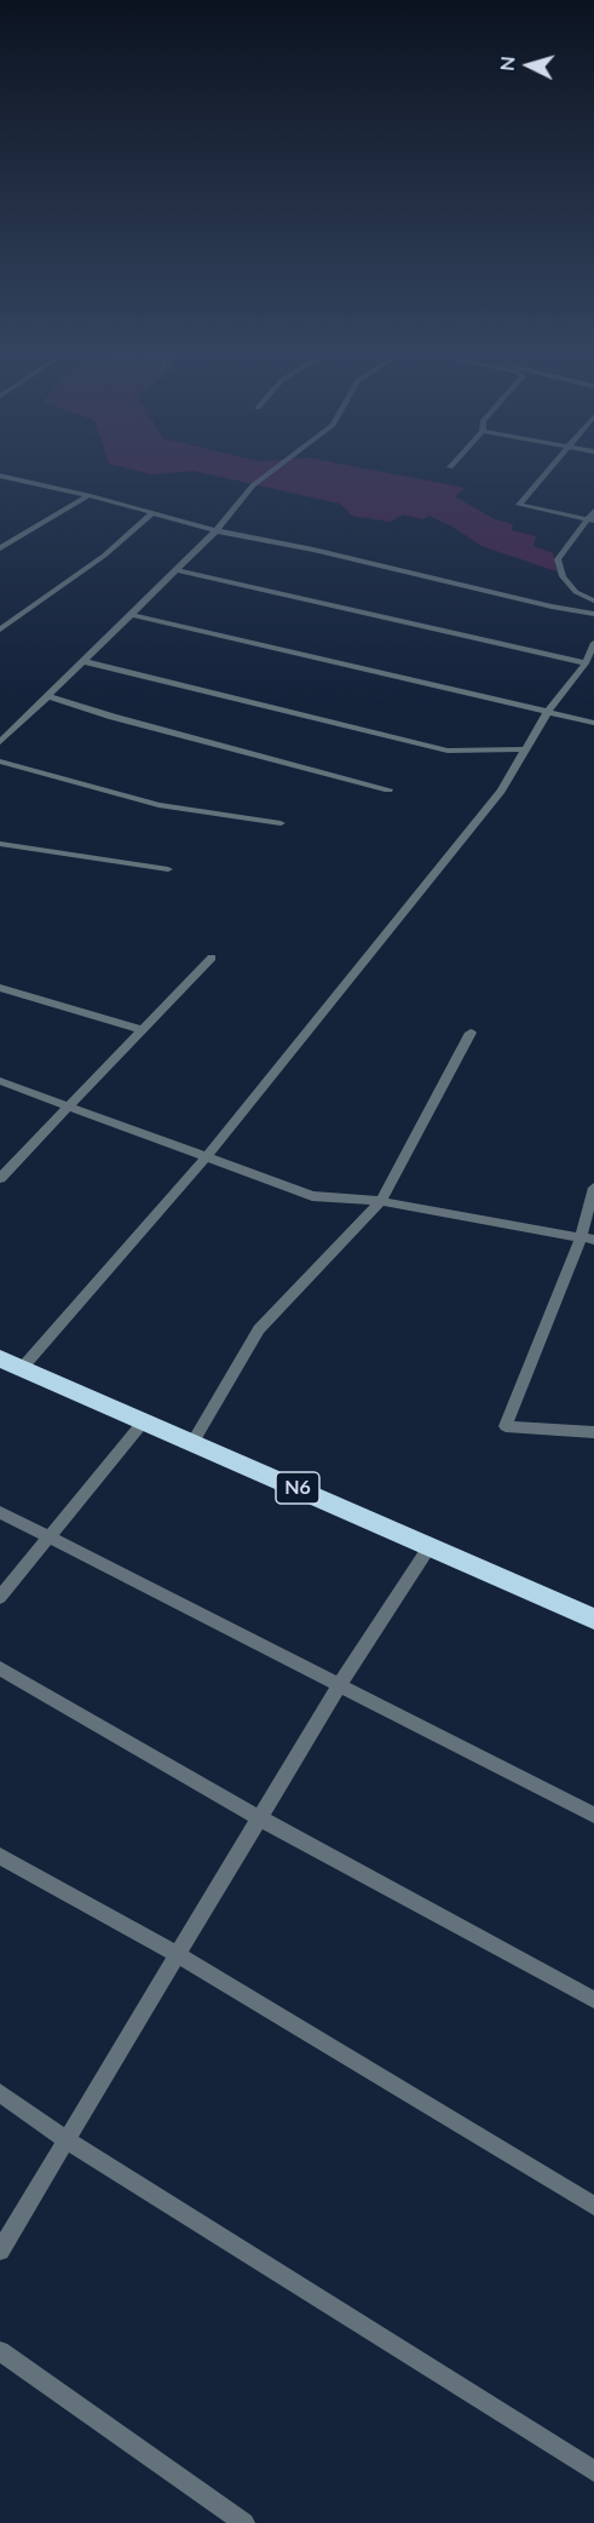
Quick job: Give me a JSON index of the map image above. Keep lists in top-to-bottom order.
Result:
{
  "streets": {
    "highway": ["N6"]
  },
  "north": "left"
}
